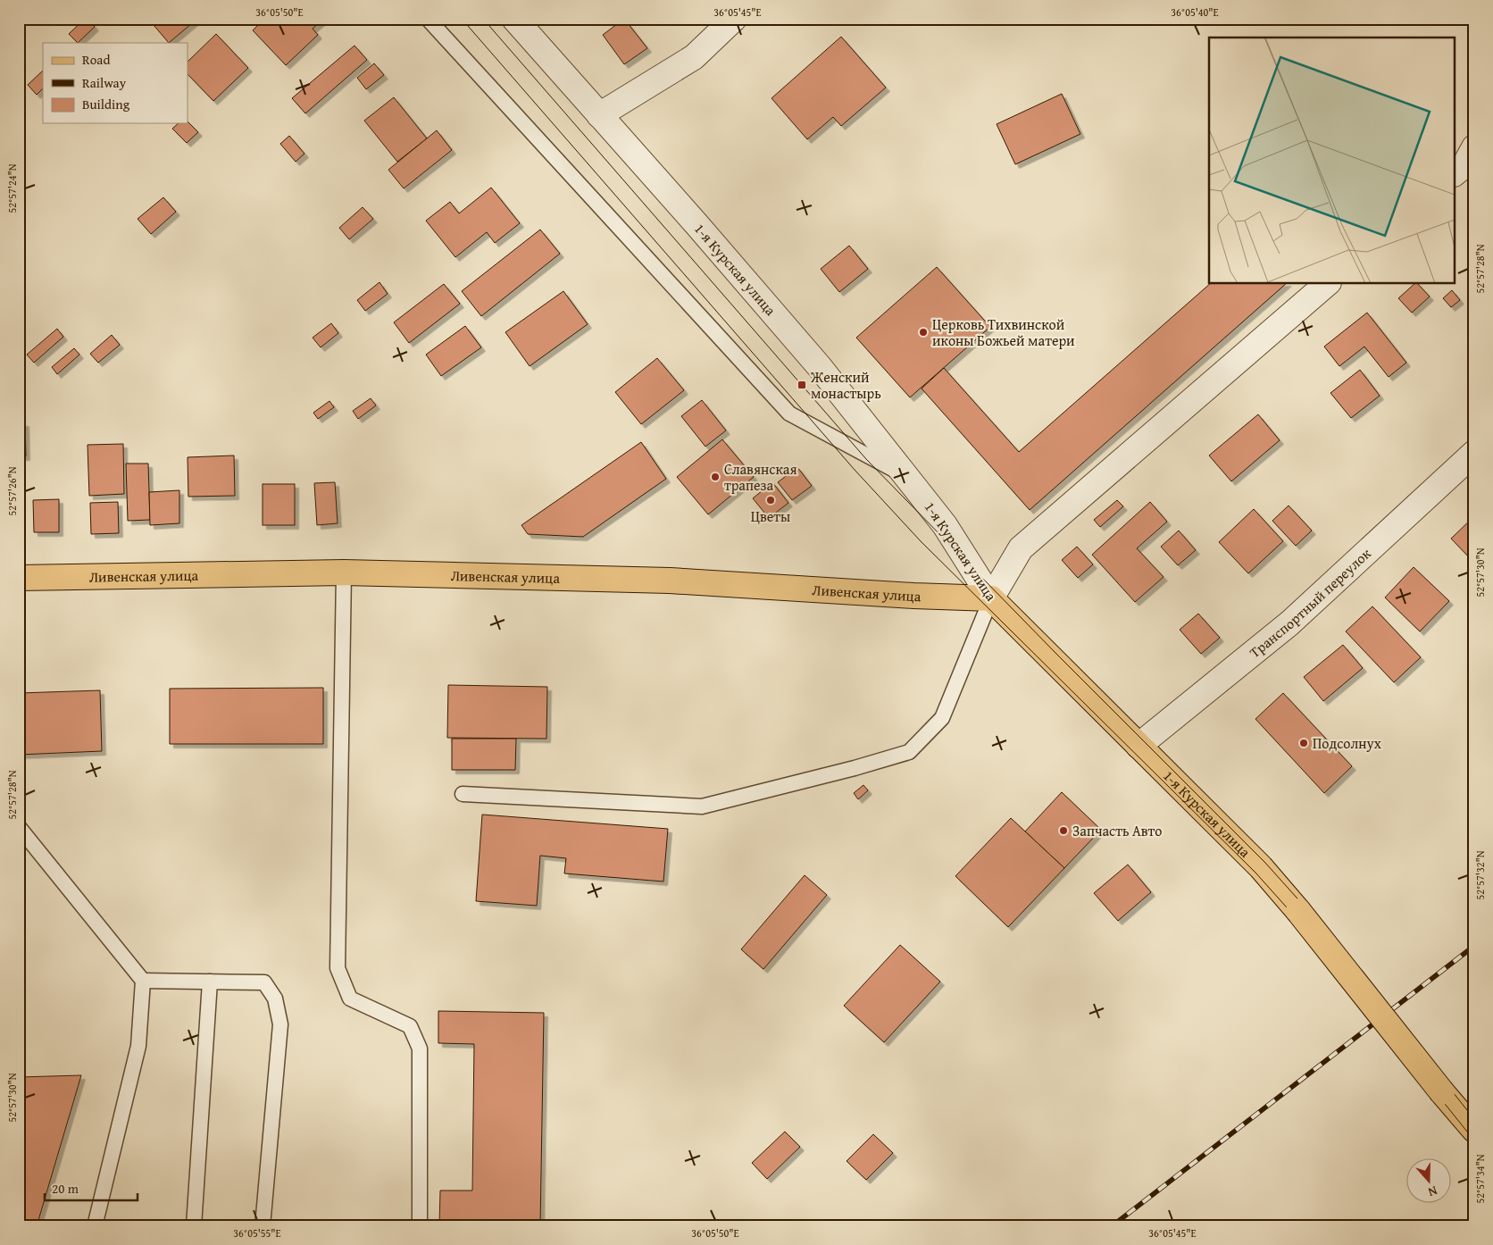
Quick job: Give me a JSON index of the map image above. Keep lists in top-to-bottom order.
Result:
{
  "streets": {
    "main road": ["1-я Курская улица", "Ливенская улица"],
    "street": ["Транспортный переулок"]
  },
  "crossings": [
    ["1-я Курская улица", "Ливенская улица"],
    ["1-я Курская улица", "Транспортный переулок"]
  ],
  "places": {
    "other": [
      "Церковь Тихвинской иконы Божьей матери",
      "Славянская трапеза",
      "Цветы",
      "Подсолнух",
      "Запчасть Авто"
    ],
    "transit": ["Женский монастырь"]
  },
  "legend": ["Road", "Railway", "Building"],
  "scale_bar": "20 m",
  "north": "bottom",
  "coordinates": [
    "36°05'50\"E",
    "36°05'45\"E",
    "36°05'40\"E",
    "52°57'24\"N",
    "52°57'28\"N",
    "52°57'26\"N",
    "52°57'30\"N",
    "52°57'32\"N",
    "52°57'34\"N",
    "36°05'55\"E"
  ]
}
